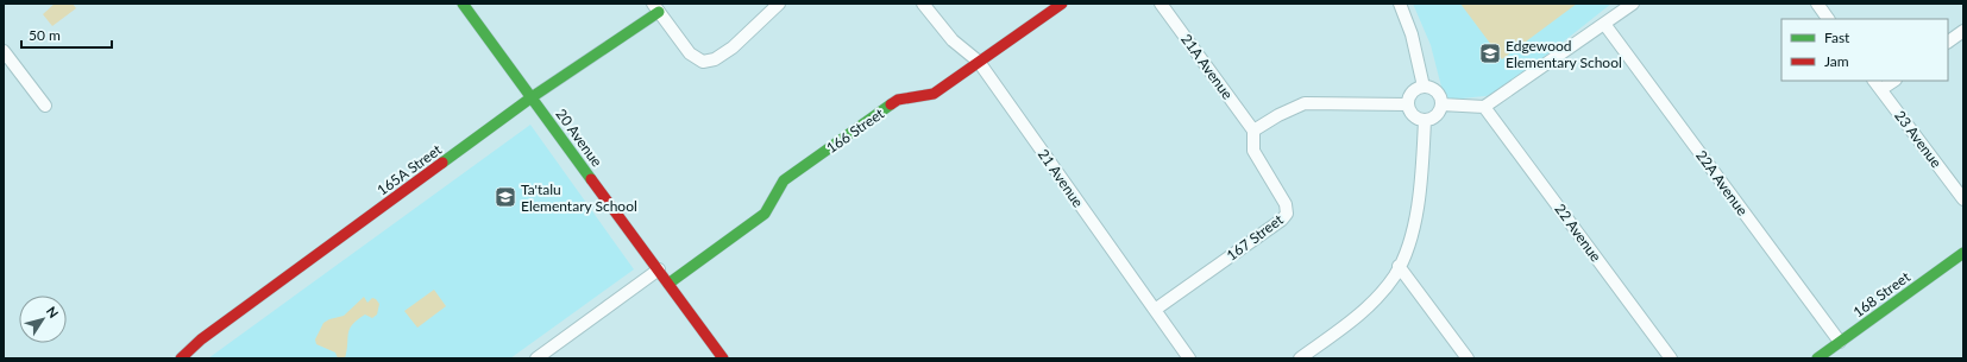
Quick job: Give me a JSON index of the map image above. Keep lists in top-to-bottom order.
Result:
{
  "streets": {
    "street": [
      "21A Avenue",
      "166 Street",
      "20 Avenue",
      "23 Avenue",
      "165A Street",
      "21 Avenue",
      "22A Avenue",
      "22 Avenue",
      "167 Street",
      "168 Street"
    ]
  },
  "crossings": [
    ["21A Avenue", "167 Street"],
    ["166 Street", "20 Avenue"],
    ["166 Street", "21 Avenue"],
    ["20 Avenue", "165A Street"],
    ["21 Avenue", "167 Street"],
    ["22A Avenue", "168 Street"]
  ],
  "places": {
    "school or university": ["Edgewood Elementary School", "Ta'talu Elementary School"]
  },
  "legend": ["Fast", "Jam"],
  "scale_bar": "50 m",
  "north": "top right"
}
